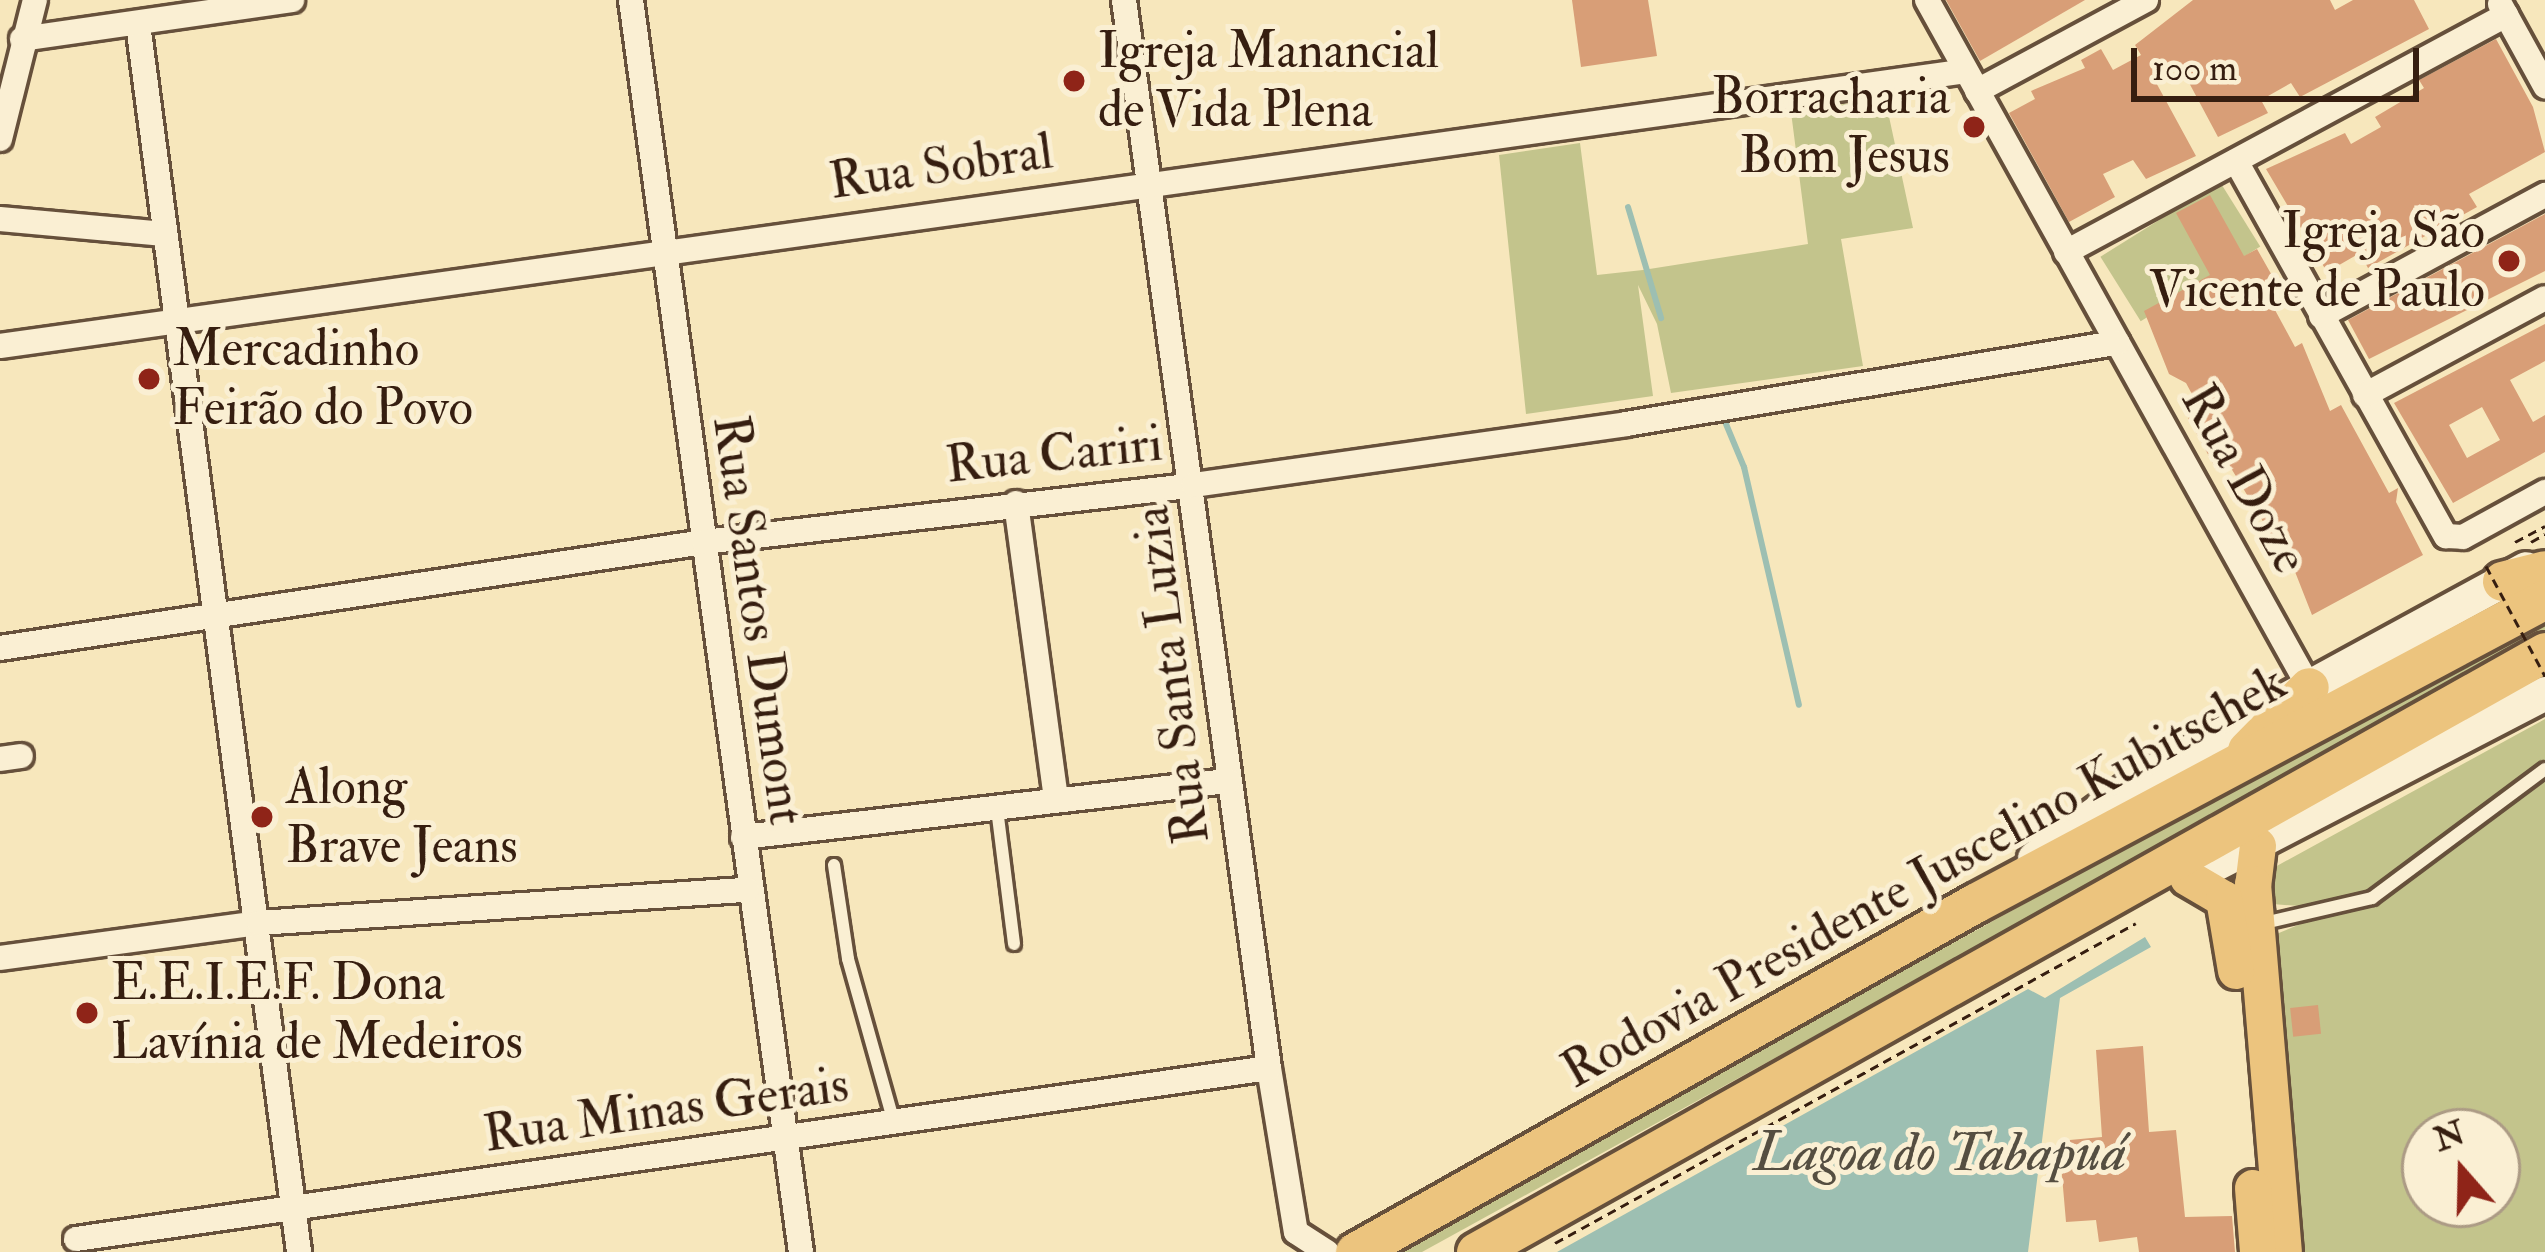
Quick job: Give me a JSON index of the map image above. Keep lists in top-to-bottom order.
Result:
{
  "streets": {
    "highway": ["Rodovia Presidente Juscelino Kubitschek"],
    "street": [
      "Rua Sobral",
      "Rua Cariri",
      "Rua Doze",
      "Rua Santos Dumont",
      "Rua Santa Luzia",
      "Rua Minas Gerais"
    ]
  },
  "crossings": [
    ["Rua Sobral", "Rua Doze"],
    ["Rua Sobral", "Rua Santos Dumont"],
    ["Rua Sobral", "Rua Santa Luzia"],
    ["Rua Cariri", "Rua Doze"],
    ["Rua Cariri", "Rua Santos Dumont"],
    ["Rua Cariri", "Rua Santa Luzia"],
    ["Rua Santos Dumont", "Rua Minas Gerais"],
    ["Rua Santa Luzia", "Rua Minas Gerais"]
  ],
  "water": ["Lagoa do Tabapuá"],
  "places": [
    "Igreja Manancial de Vida Plena",
    "Borracharia Bom Jesus",
    "Igreja São Vicente de Paulo",
    "Mercadinho Feirão do Povo",
    "Along Brave Jeans",
    "E.E.I.E.F. Dona Lavínia de Medeiros"
  ],
  "scale_bar": "100 m",
  "north": "top"
}
